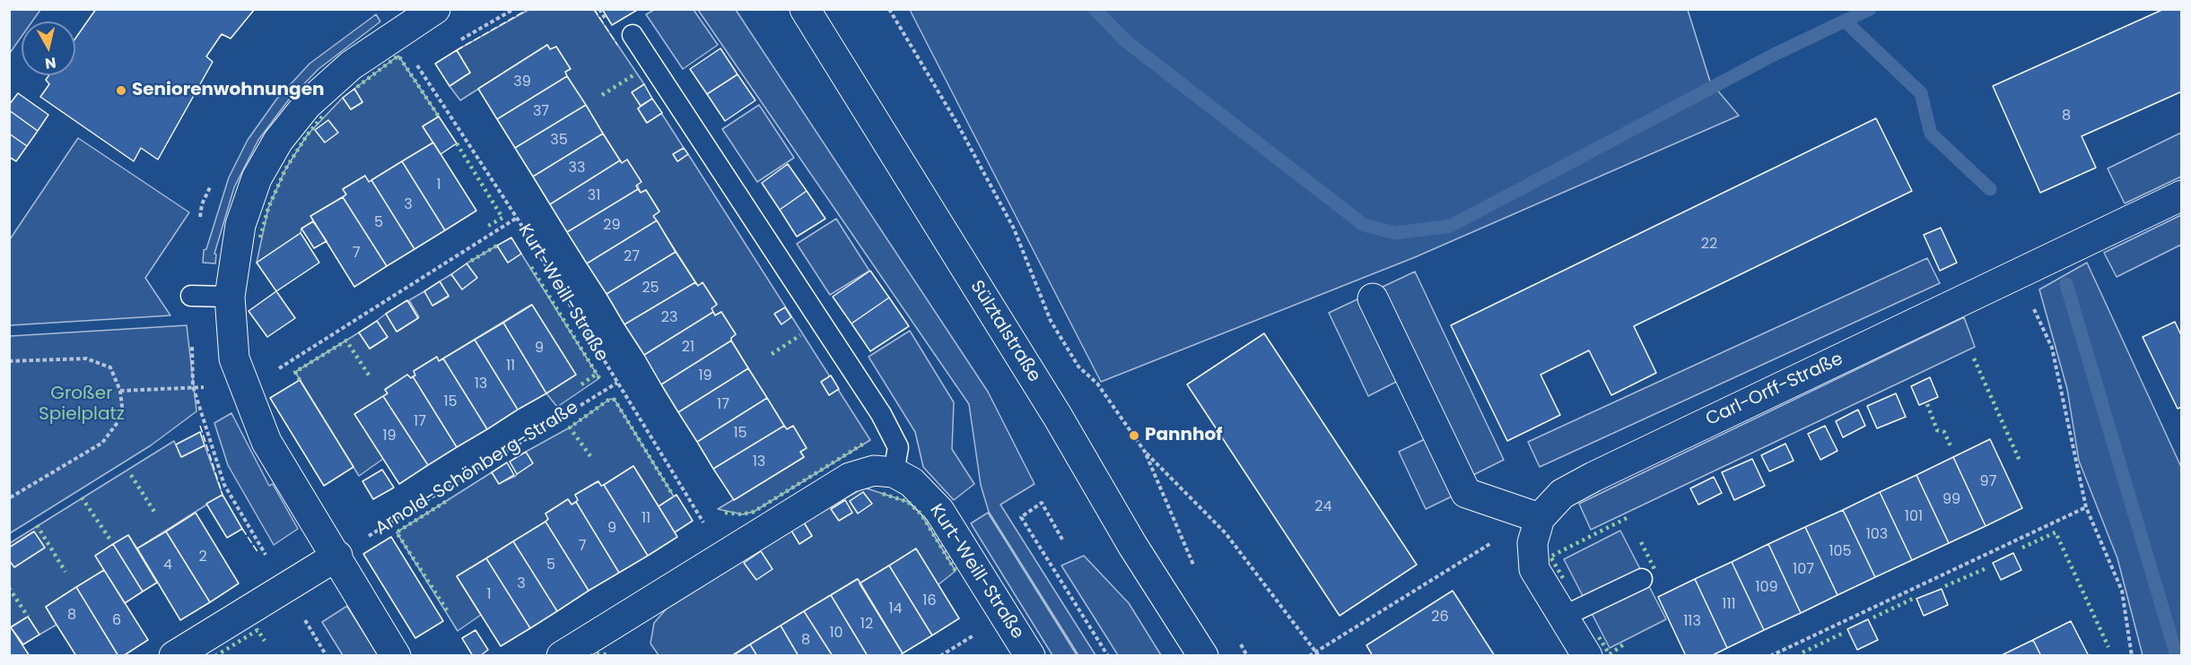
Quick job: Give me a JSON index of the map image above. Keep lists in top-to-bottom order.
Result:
{
  "streets": {
    "street": ["Kurt-Weill-Straße", "Sülztalstraße", "Carl-Orff-Straße"],
    "path": ["Arnold-Schönberg-Straße"]
  },
  "crossings": [
    ["Kurt-Weill-Straße", "Arnold-Schönberg-Straße"]
  ],
  "parks": ["Großer Spielplatz"],
  "places": ["Seniorenwohnungen", "Pannhof"],
  "house_numbers": [
    "39",
    "37",
    "8",
    "35",
    "33",
    "1",
    "31",
    "3",
    "5",
    "29",
    "22",
    "7",
    "27",
    "25",
    "23",
    "21",
    "9",
    "11",
    "19",
    "13",
    "15",
    "17",
    "17",
    "15",
    "19",
    "13",
    "97",
    "99",
    "24",
    "101",
    "11",
    "9",
    "103",
    "7",
    "105",
    "2",
    "4",
    "5",
    "107",
    "3",
    "109",
    "1",
    "16",
    "111",
    "14",
    "8",
    "26",
    "6",
    "113",
    "12",
    "10",
    "8"
  ],
  "north": "bottom"
}
